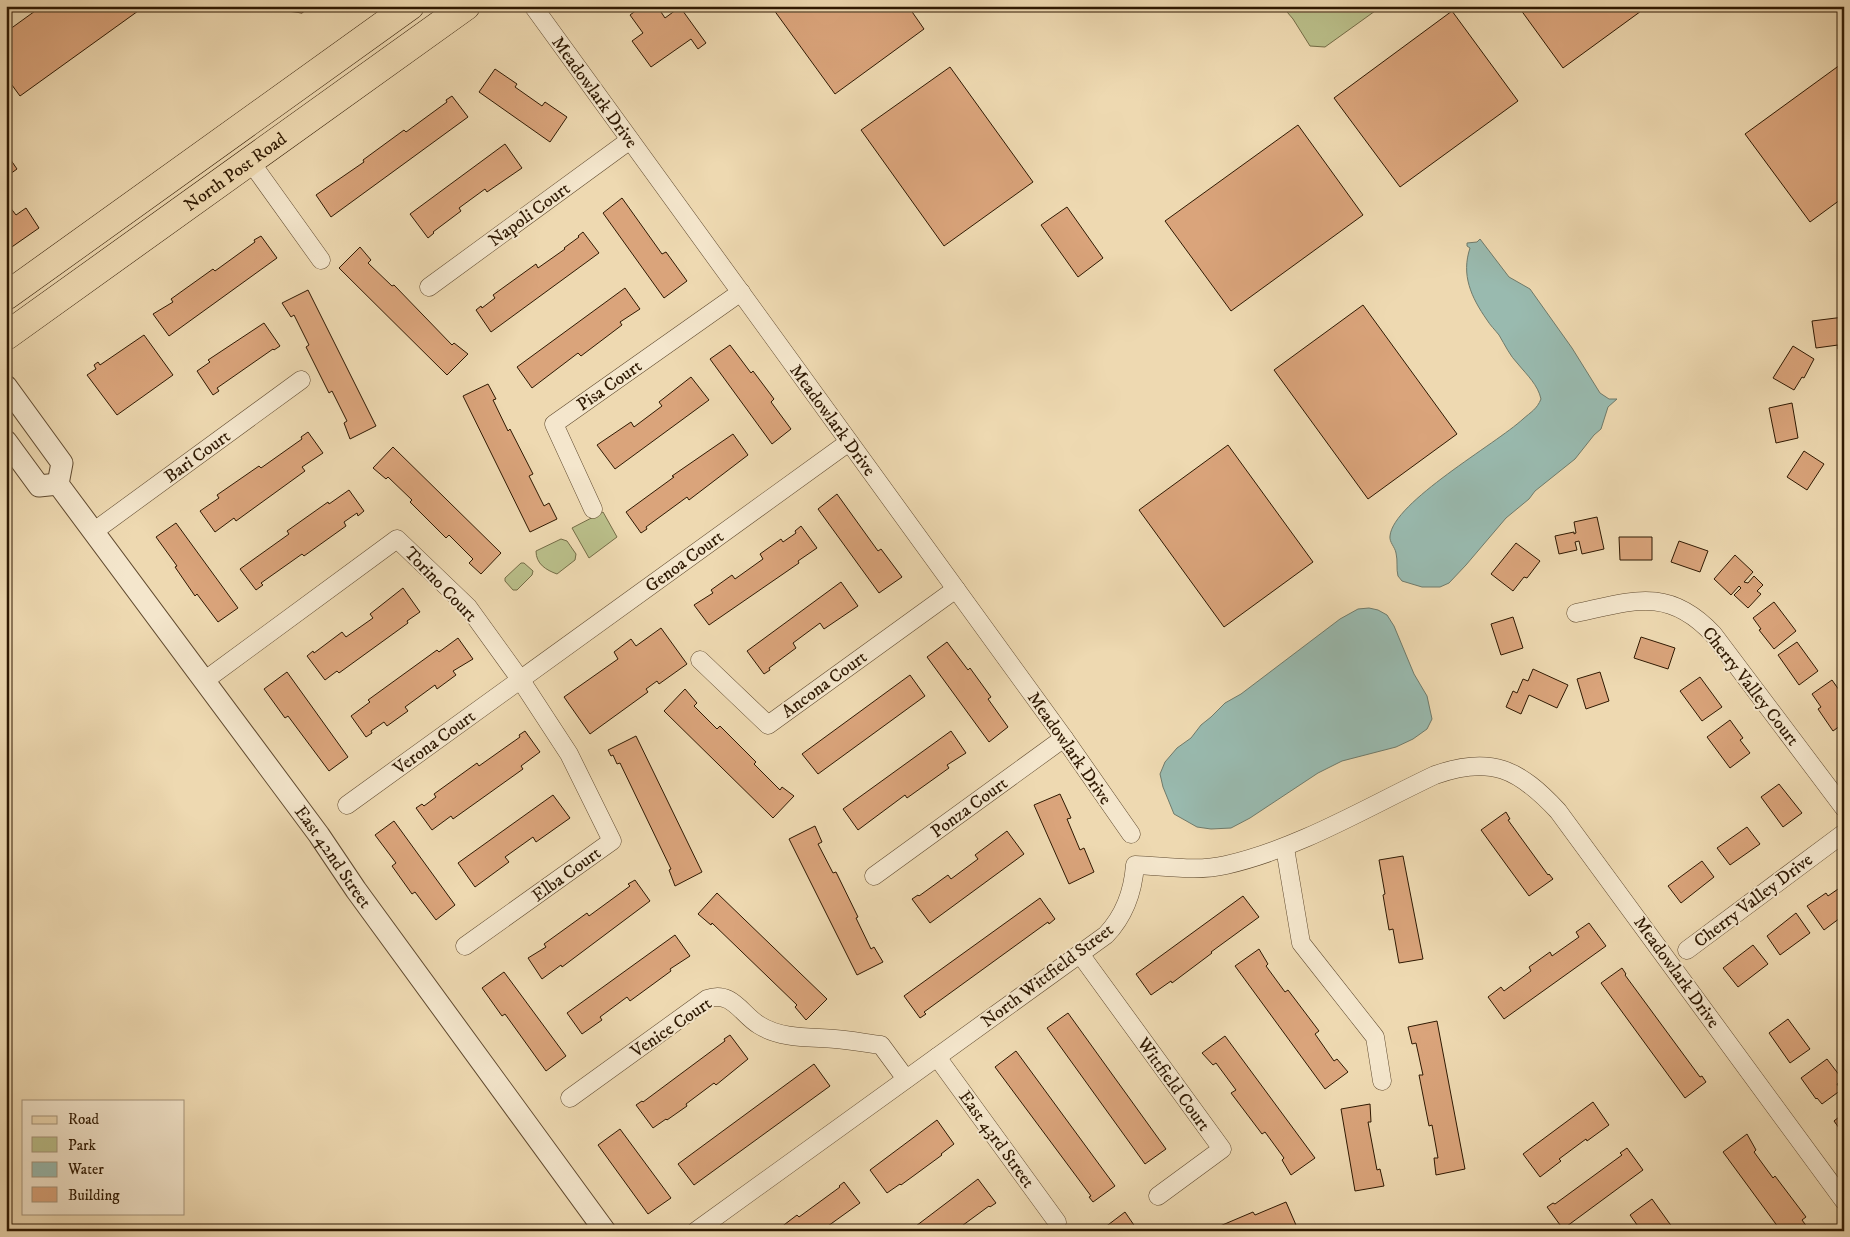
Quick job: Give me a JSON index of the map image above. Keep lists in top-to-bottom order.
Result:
{
  "streets": {
    "main road": ["North Post Road"],
    "street": [
      "Meadowlark Drive",
      "Napoli Court",
      "Pisa Court",
      "Bari Court",
      "Genoa Court",
      "Torino Court",
      "Ancona Court",
      "Cherry Valley Court",
      "Verona Court",
      "Ponza Court",
      "East 42nd Street",
      "Elba Court",
      "Cherry Valley Drive",
      "North Wittfield Street",
      "Venice Court",
      "Wittfield Court",
      "East 43rd Street"
    ]
  },
  "crossings": [
    ["Meadowlark Drive", "Napoli Court"],
    ["Meadowlark Drive", "Pisa Court"],
    ["Meadowlark Drive", "Genoa Court"],
    ["Meadowlark Drive", "Ancona Court"],
    ["Meadowlark Drive", "Ponza Court"],
    ["Meadowlark Drive", "North Wittfield Street"],
    ["Bari Court", "East 42nd Street"],
    ["Genoa Court", "Torino Court"],
    ["Genoa Court", "Verona Court"],
    ["Torino Court", "Verona Court"],
    ["Torino Court", "East 42nd Street"],
    ["Torino Court", "Elba Court"],
    ["North Wittfield Street", "Venice Court"],
    ["North Wittfield Street", "Wittfield Court"],
    ["North Wittfield Street", "East 43rd Street"]
  ],
  "legend": [
    "Road",
    "Park",
    "Water",
    "Building"
  ]
}
